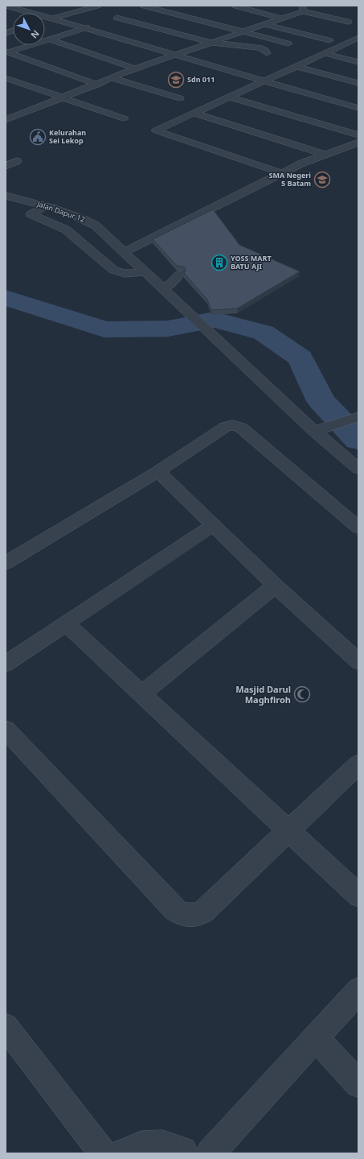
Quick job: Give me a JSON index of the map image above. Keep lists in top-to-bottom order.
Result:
{
  "streets": {
    "street": ["Jalan Dapur 12"]
  },
  "places": {
    "school or university": ["Sdn 011", "SMA Negeri 5 Batam"],
    "public building": ["Kelurahan Sei Lekop"],
    "building": ["YOSS MART BATU AJI"],
    "mosque": ["Masjid Darul Maghfiroh"]
  },
  "north": "bottom right"
}
